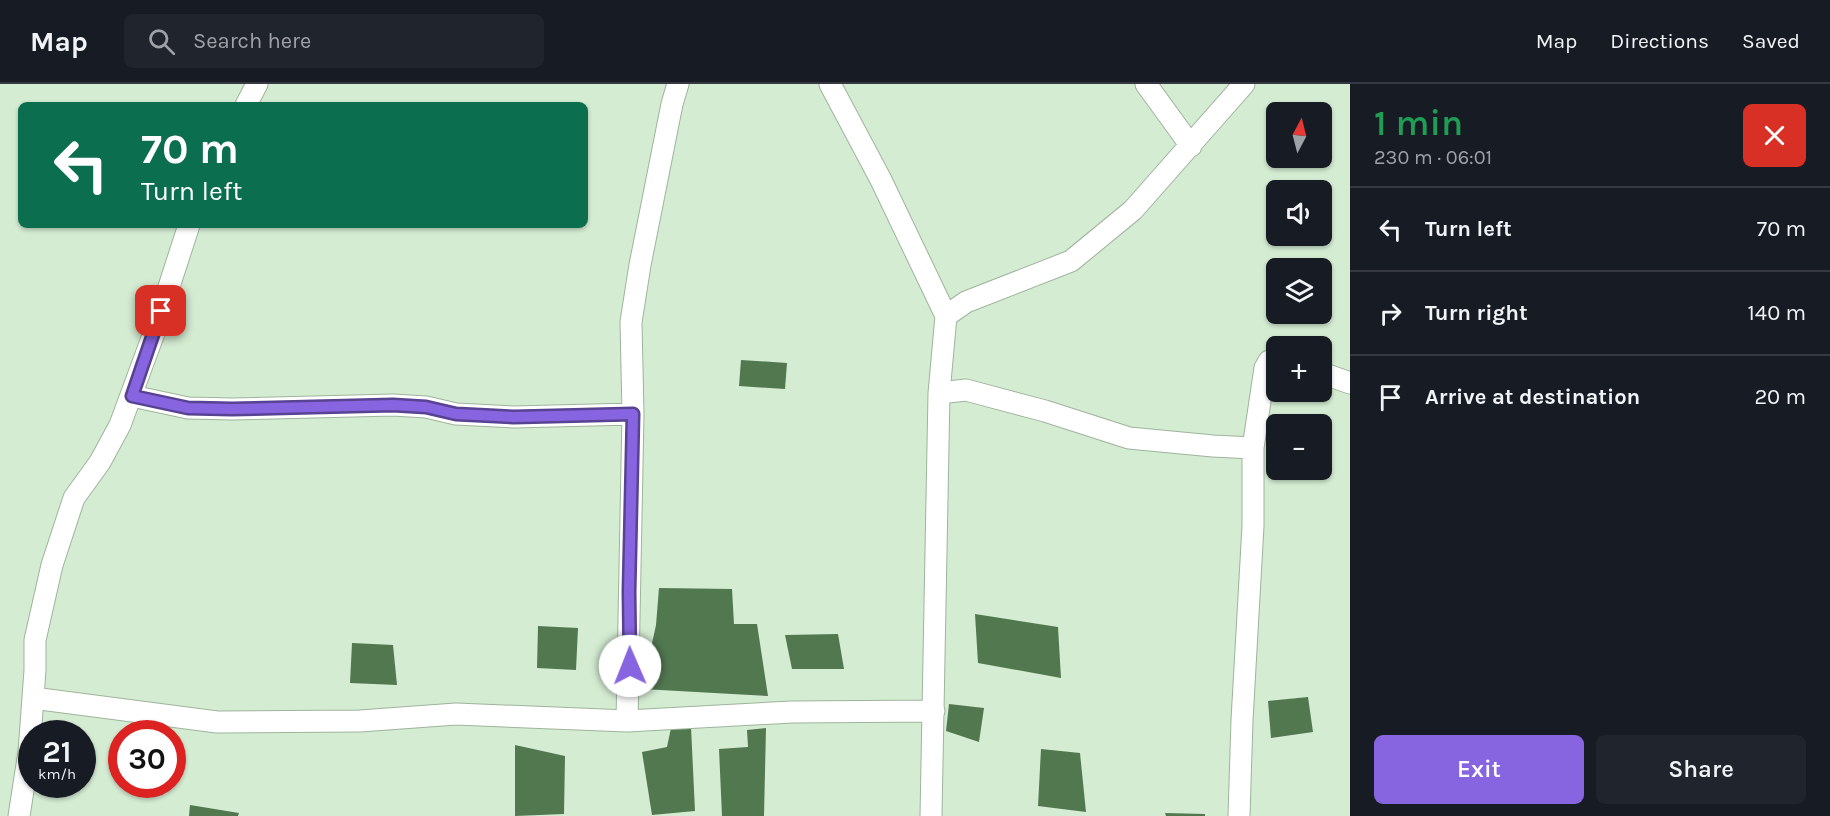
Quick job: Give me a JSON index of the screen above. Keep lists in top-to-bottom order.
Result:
{
  "north": "top",
  "page": {
    "header": "Map",
    "search": "Search here",
    "nav": ["Map", "Directions", "Saved"],
    "heading": ["1 min", "230 m · 06:01"],
    "map_buttons": ["+", "−"],
    "turn": ["70 m", "Turn left"],
    "list": [
      {
        "name": "Turn left",
        "value": "70 m"
      },
      {
        "name": "Turn right",
        "value": "140 m"
      },
      {
        "name": "Arrive at destination",
        "value": "20 m"
      }
    ],
    "speed": "21 km/h",
    "limit": "30",
    "buttons": ["Exit", "Share"]
  }
}
